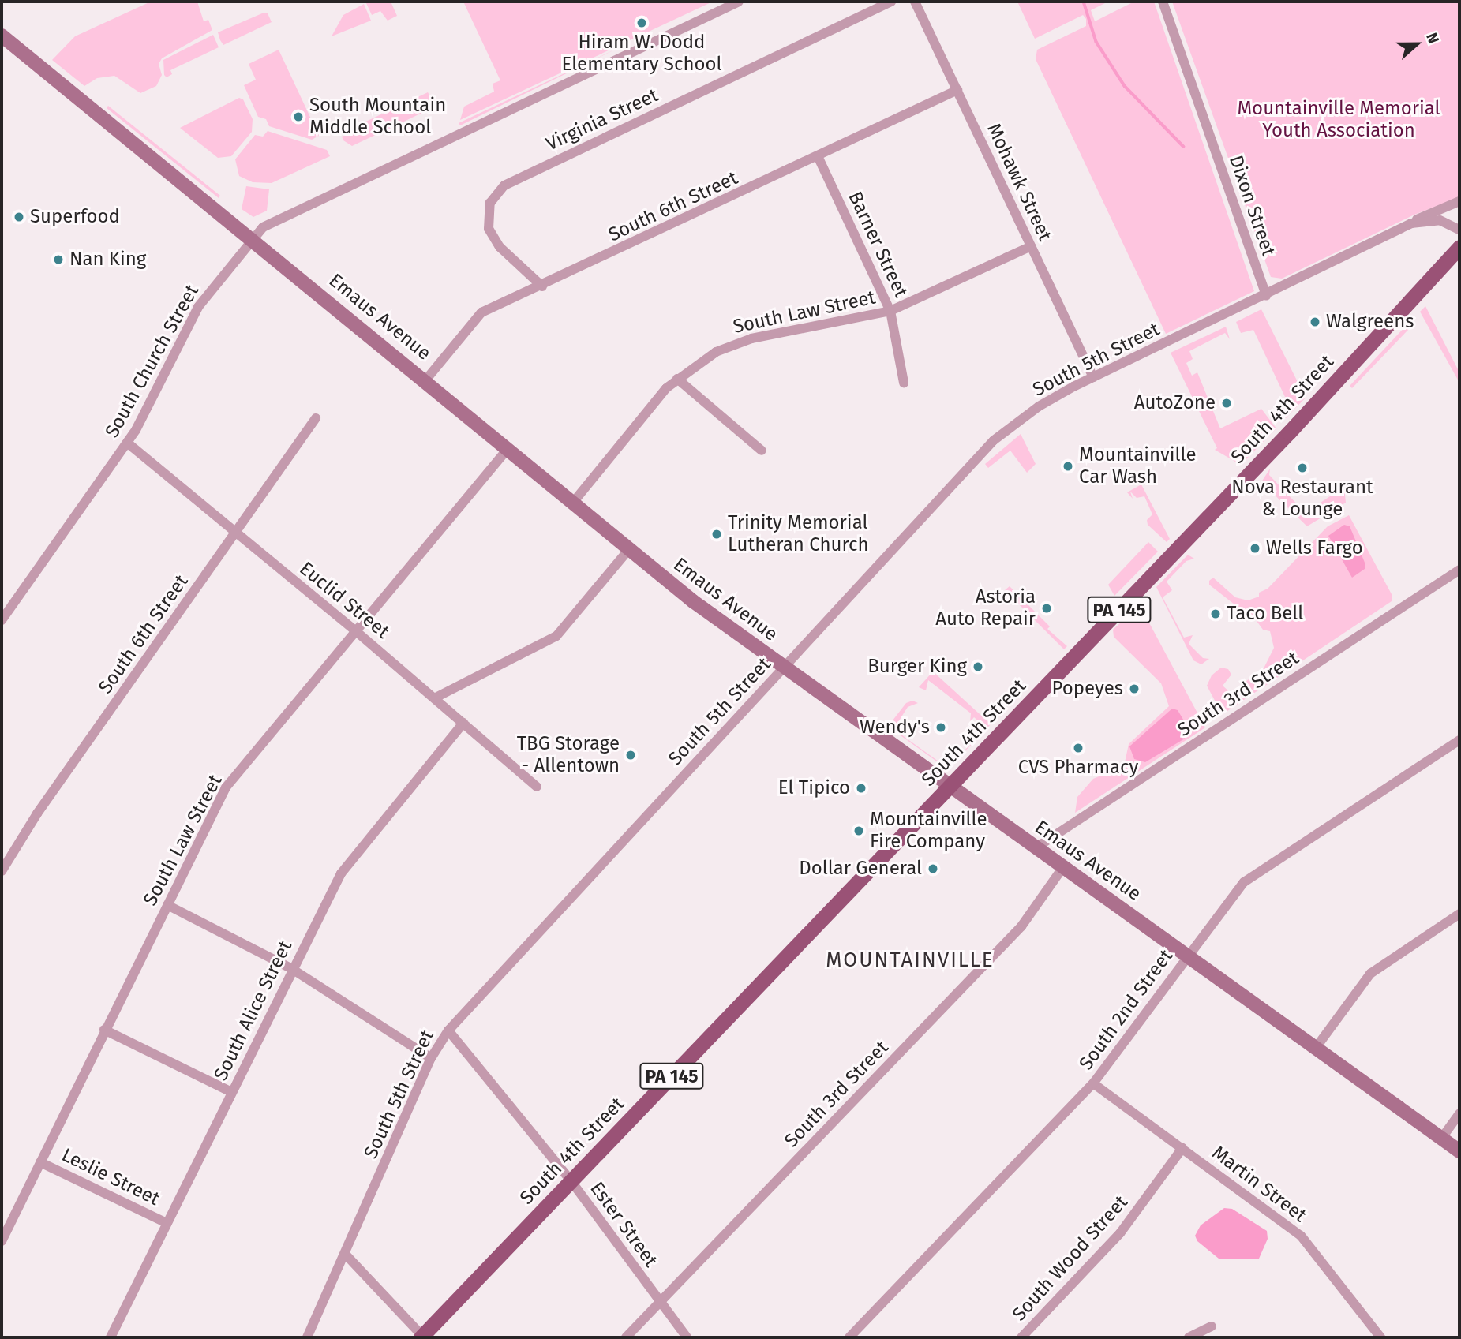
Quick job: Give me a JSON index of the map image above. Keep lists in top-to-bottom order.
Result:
{
  "streets": {
    "main road": ["Emaus Avenue", "South 4th Street", "PA 145"],
    "street": [
      "Virginia Street",
      "Mohawk Street",
      "Dixon Street",
      "South 6th Street",
      "Barner Street",
      "South Law Street",
      "South 5th Street",
      "South Church Street",
      "Euclid Street",
      "South 3rd Street",
      "South 2nd Street",
      "South Alice Street",
      "Leslie Street",
      "Martin Street",
      "Ester Street",
      "South Wood Street"
    ]
  },
  "crossings": [
    ["Virginia Street", "South 6th Street"],
    ["Mohawk Street", "South 6th Street"],
    ["Mohawk Street", "South Law Street"],
    ["Mohawk Street", "South 5th Street"],
    ["Dixon Street", "South 5th Street"],
    ["South 6th Street", "Barner Street"],
    ["South 6th Street", "Emaus Avenue"],
    ["South 6th Street", "Euclid Street"],
    ["Barner Street", "South Law Street"],
    ["South Law Street", "Emaus Avenue"],
    ["South Law Street", "Euclid Street"],
    ["South Law Street", "Leslie Street"],
    ["Emaus Avenue", "South 5th Street"],
    ["Emaus Avenue", "South Church Street"],
    ["Emaus Avenue", "South 4th Street"],
    ["Emaus Avenue", "South 3rd Street"],
    ["Emaus Avenue", "South 2nd Street"],
    ["South 5th Street", "Ester Street"],
    ["South Church Street", "Euclid Street"],
    ["South 4th Street", "Ester Street"],
    ["Euclid Street", "South Alice Street"],
    ["South 3rd Street", "Ester Street"],
    ["South 2nd Street", "Martin Street"],
    ["South Alice Street", "Leslie Street"],
    ["Martin Street", "South Wood Street"]
  ],
  "districts": ["MOUNTAINVILLE"],
  "parks": ["Mountainville Memorial Youth Association"],
  "places": [
    "Hiram W. Dodd Elementary School",
    "South Mountain Middle School",
    "Superfood",
    "Nan King",
    "Walgreens",
    "AutoZone",
    "Mountainville Car Wash",
    "Nova Restaurant & Lounge",
    "Trinity Memorial Lutheran Church",
    "Wells Fargo",
    "Astoria Auto Repair",
    "Taco Bell",
    "Burger King",
    "Popeyes",
    "Wendy's",
    "CVS Pharmacy",
    "TBG Storage - Allentown",
    "El Tipico",
    "Mountainville Fire Company",
    "Dollar General"
  ],
  "north": "right"
}
